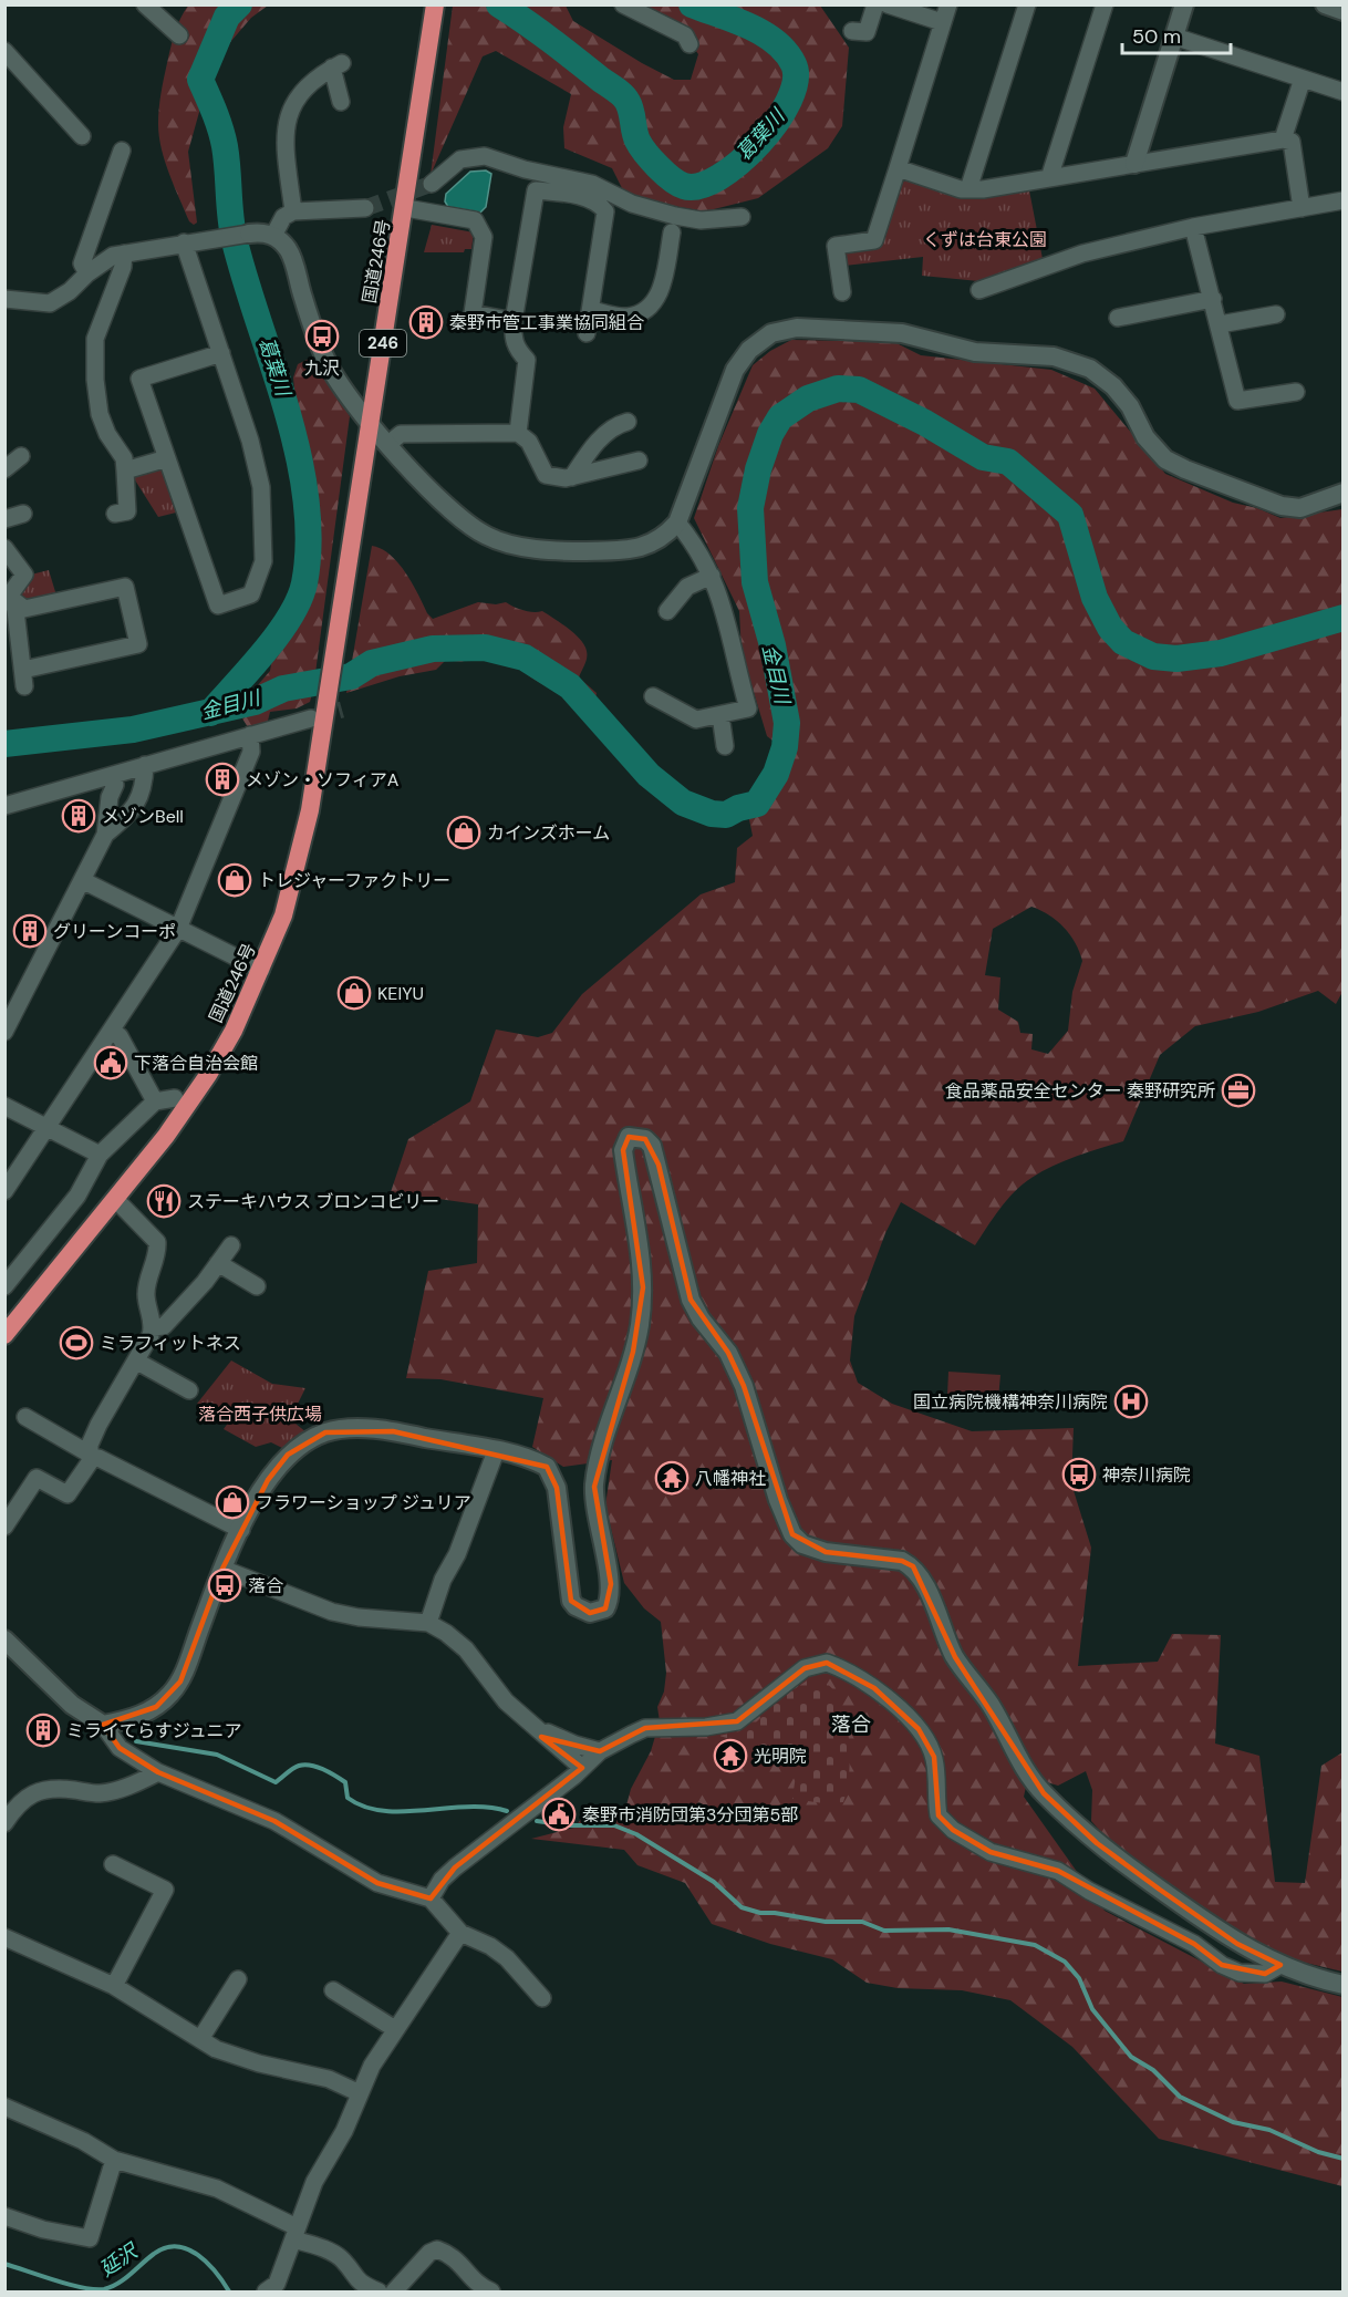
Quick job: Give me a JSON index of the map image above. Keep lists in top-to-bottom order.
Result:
{
  "streets": {
    "highway": ["国道246号", "246"]
  },
  "districts": ["落合"],
  "water": ["葛葉川", "金目川", "延沢"],
  "parks": ["くずは台東公園", "落合西子供広場"],
  "places": {
    "building": [
      "秦野市管工事業協同組合",
      "メゾン・ソフィアA",
      "メゾンBell",
      "グリーンコーポ",
      "ミライてらすジュニア"
    ],
    "bus stop": ["九沢", "神奈川病院", "落合"],
    "shop": [
      "カインズホーム",
      "トレジャーファクトリー",
      "KEIYU",
      "フラワーショップ ジュリア"
    ],
    "public building": ["下落合自治会館", "秦野市消防団第3分団第5部"],
    "office": ["食品薬品安全センター 秦野研究所"],
    "restaurant": ["ステーキハウス ブロンコビリー"],
    "sports": ["ミラフィットネス"],
    "hospital": ["国立病院機構神奈川病院"],
    "temple": ["八幡神社", "光明院"]
  },
  "scale_bar": "50 m"
}
